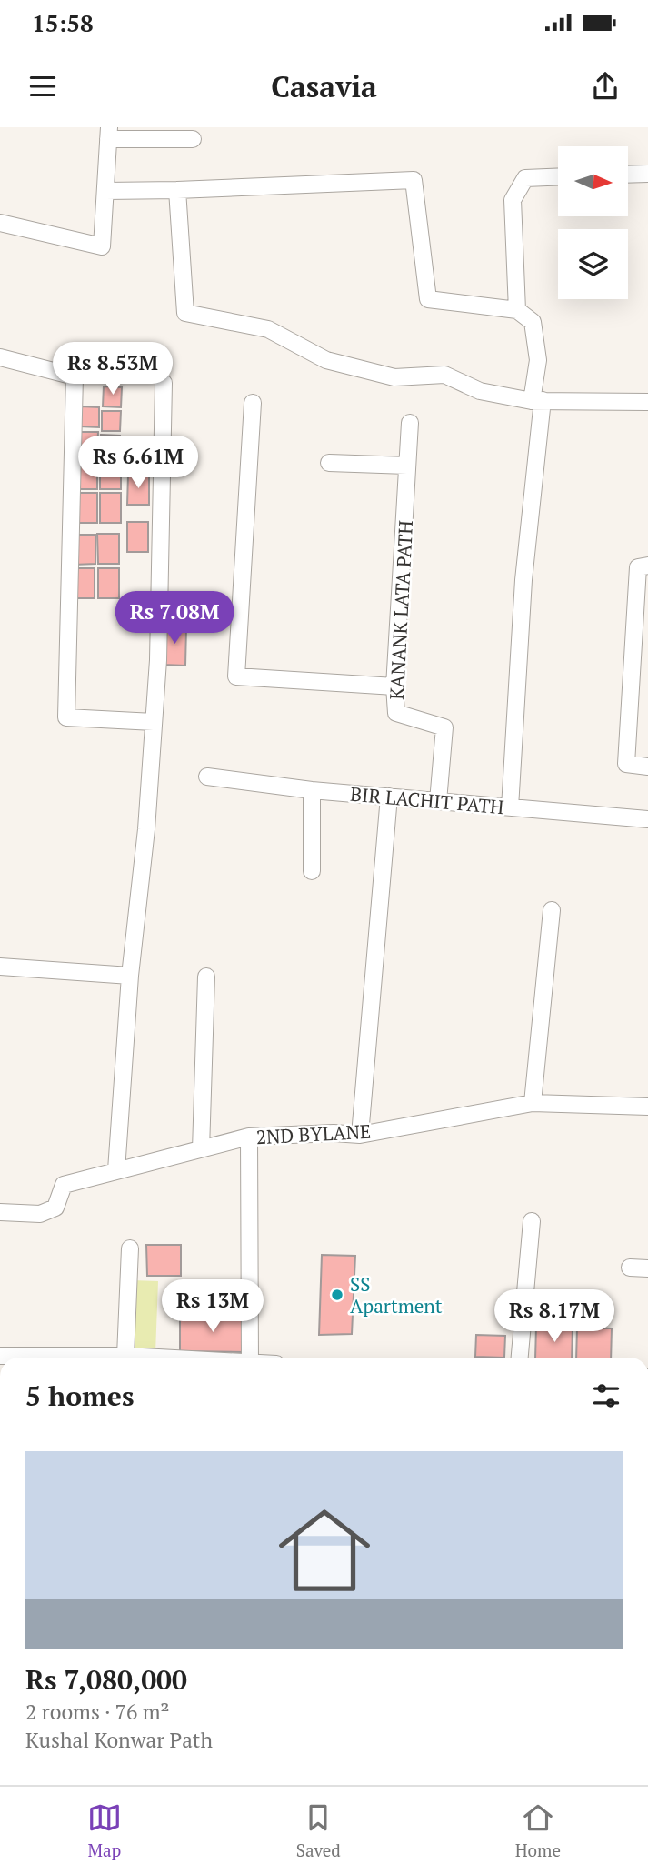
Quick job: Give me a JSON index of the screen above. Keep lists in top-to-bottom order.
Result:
{
  "streets": {
    "street": ["KANANK LATA PATH", "BIR LACHIT PATH", "2ND BYLANE"]
  },
  "crossings": [
    ["KANANK LATA PATH", "BIR LACHIT PATH"]
  ],
  "places": ["SS Apartment"],
  "north": "right",
  "page": {
    "status": "15:58",
    "header": "Casavia",
    "price": [
      "Rs 8.53M",
      "Rs 6.61M",
      "Rs 7.08M",
      "Rs 13M",
      "Rs 8.17M"
    ],
    "heading": "5 homes",
    "list": [
      {
        "name": "Rs 7,080,000",
        "note": "2 rooms · 76 m² · Kushal Konwar Path"
      }
    ],
    "tabs": ["Map", "Saved", "Home"]
  }
}
